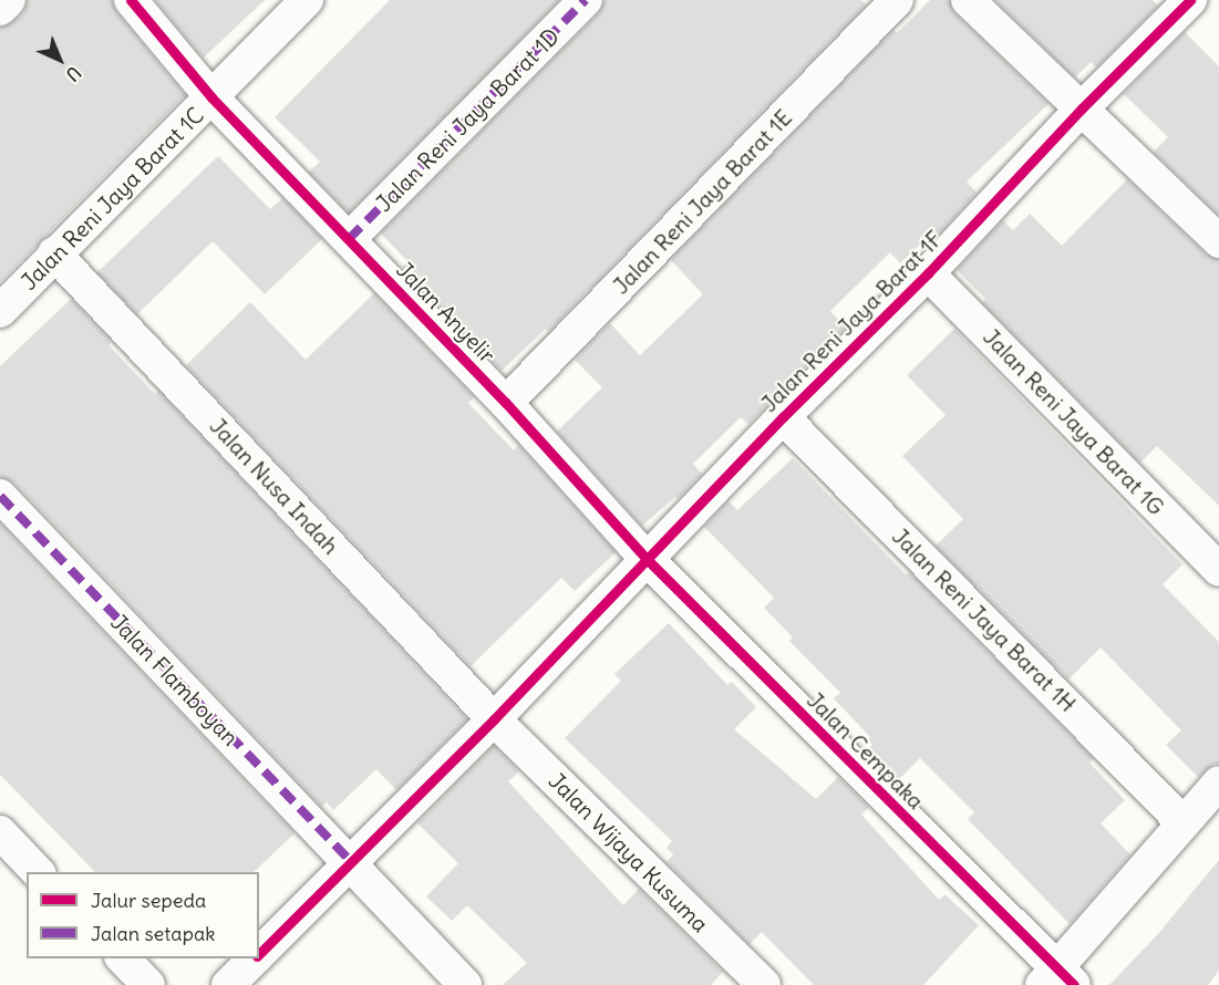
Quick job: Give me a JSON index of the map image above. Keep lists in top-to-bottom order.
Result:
{
  "streets": {
    "street": [
      "Jalan Reni Jaya Barat 1D",
      "Jalan Reni Jaya Barat 1C",
      "Jalan Reni Jaya Barat 1E",
      "Jalan Anyelir",
      "Jalan Reni Jaya Barat 1F",
      "Jalan Reni Jaya Barat 1G",
      "Jalan Nusa Indah",
      "Jalan Reni Jaya Barat 1H",
      "Jalan Flamboyan",
      "Jalan Cempaka",
      "Jalan Wijaya Kusuma"
    ]
  },
  "crossings": [
    ["Jalan Reni Jaya Barat 1D", "Jalan Anyelir"],
    ["Jalan Reni Jaya Barat 1C", "Jalan Anyelir"],
    ["Jalan Reni Jaya Barat 1C", "Jalan Nusa Indah"],
    ["Jalan Reni Jaya Barat 1E", "Jalan Anyelir"],
    ["Jalan Anyelir", "Jalan Reni Jaya Barat 1F"],
    ["Jalan Anyelir", "Jalan Cempaka"],
    ["Jalan Reni Jaya Barat 1F", "Jalan Reni Jaya Barat 1G"],
    ["Jalan Reni Jaya Barat 1F", "Jalan Nusa Indah"],
    ["Jalan Reni Jaya Barat 1F", "Jalan Reni Jaya Barat 1H"],
    ["Jalan Reni Jaya Barat 1F", "Jalan Flamboyan"],
    ["Jalan Reni Jaya Barat 1F", "Jalan Cempaka"],
    ["Jalan Reni Jaya Barat 1F", "Jalan Wijaya Kusuma"],
    ["Jalan Nusa Indah", "Jalan Wijaya Kusuma"]
  ],
  "legend": ["Jalur sepeda", "Jalan setapak"],
  "north": "bottom right"
}
